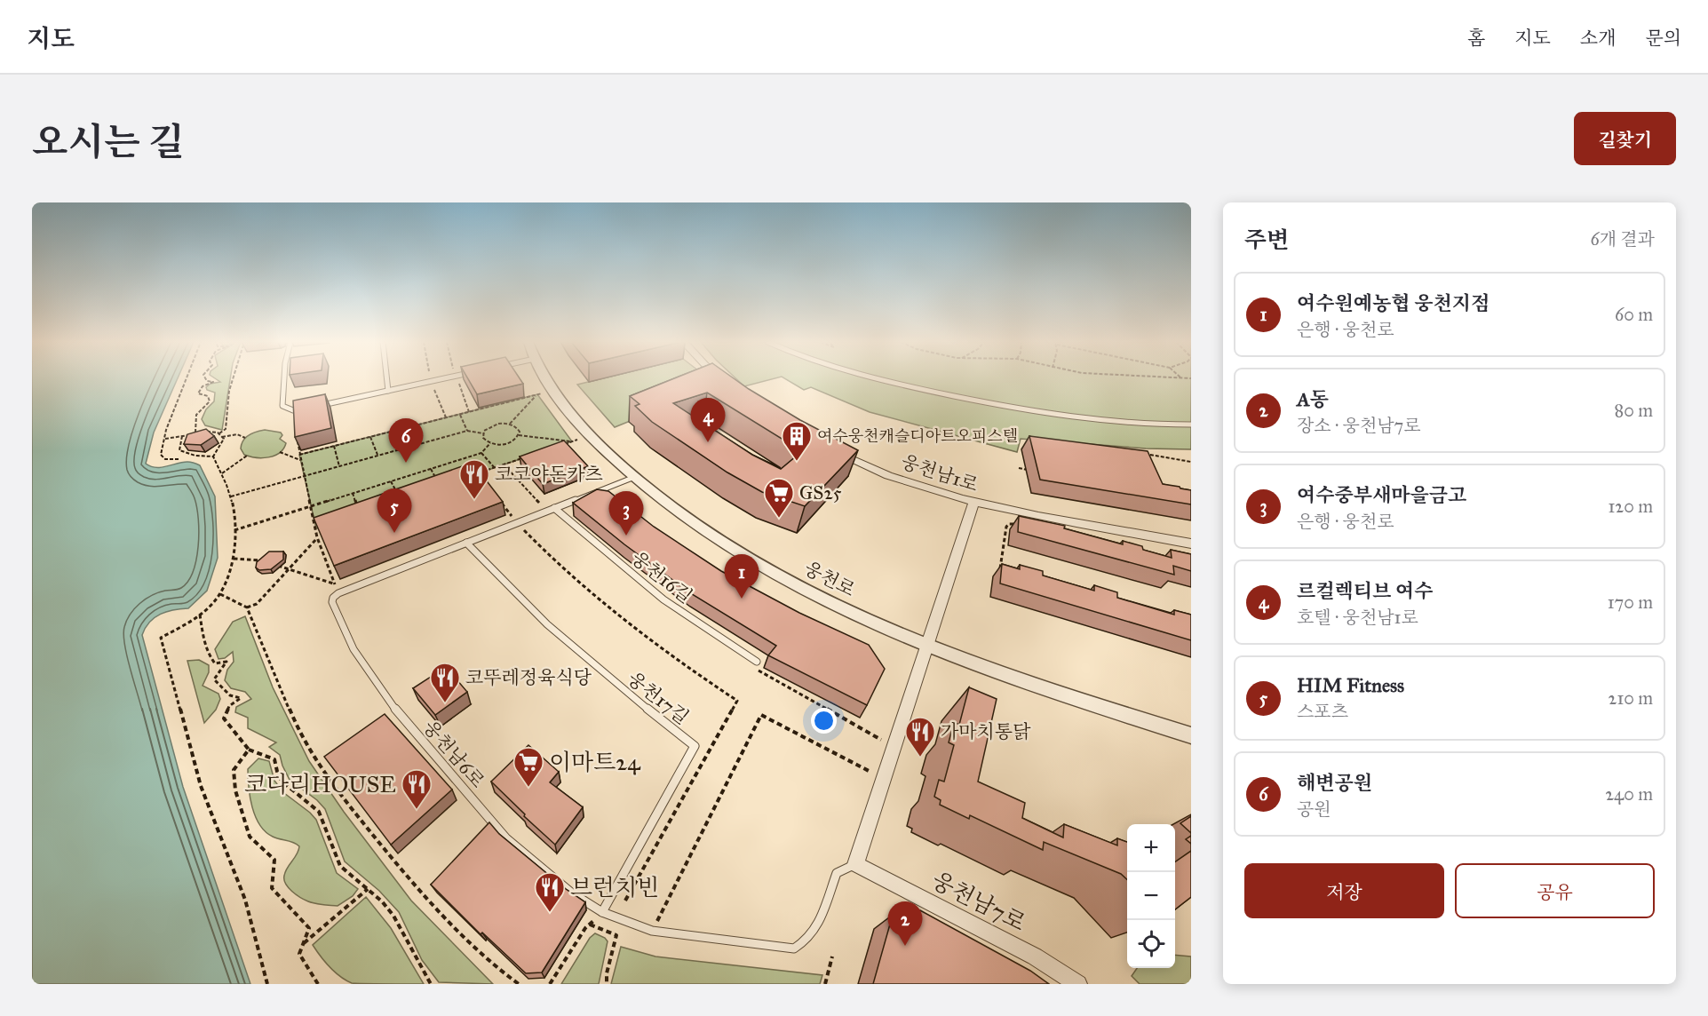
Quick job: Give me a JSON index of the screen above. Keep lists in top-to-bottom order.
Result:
{
  "streets": {
    "street": ["웅천남1로", "웅천로", "웅천남7로"],
    "lane": ["웅천16길", "웅천17길", "웅천남6로"]
  },
  "crossings": [
    ["웅천17길", "웅천남6로"],
    ["웅천남6로", "웅천남7로"]
  ],
  "places": {
    "building": ["여수웅천캐슬디아트오피스텔"],
    "restaurant": [
      "코코야돈카츠",
      "코뚜레정육식당",
      "가마치통닭",
      "코다리HOUSE",
      "브런치빈"
    ],
    "supermarket": ["GS25", "이마트24"]
  },
  "page": {
    "header": "지도",
    "nav": [
      "홈",
      "지도",
      "소개",
      "문의"
    ],
    "title": "오시는 길",
    "buttons": [
      "길찾기",
      ["저장", "공유"]
    ],
    "heading": ["주변", "6개 결과"],
    "list": [
      {
        "mark": "1",
        "name": "여수원예농협 웅천지점",
        "note": "은행 · 웅천로",
        "value": "60 m"
      },
      {
        "mark": "2",
        "name": "A동",
        "note": "장소 · 웅천남7로",
        "value": "80 m"
      },
      {
        "mark": "3",
        "name": "여수중부새마을금고",
        "note": "은행 · 웅천로",
        "value": "120 m"
      },
      {
        "mark": "4",
        "name": "르컬렉티브 여수",
        "note": "호텔 · 웅천남1로",
        "value": "170 m"
      },
      {
        "mark": "5",
        "name": "HIM Fitness",
        "note": "스포츠",
        "value": "210 m"
      },
      {
        "mark": "6",
        "name": "해변공원",
        "note": "공원",
        "value": "240 m"
      }
    ],
    "pins": [
      "4",
      "6",
      "5",
      "3",
      "1",
      "2"
    ],
    "map_buttons": ["+", "−"]
  }
}
